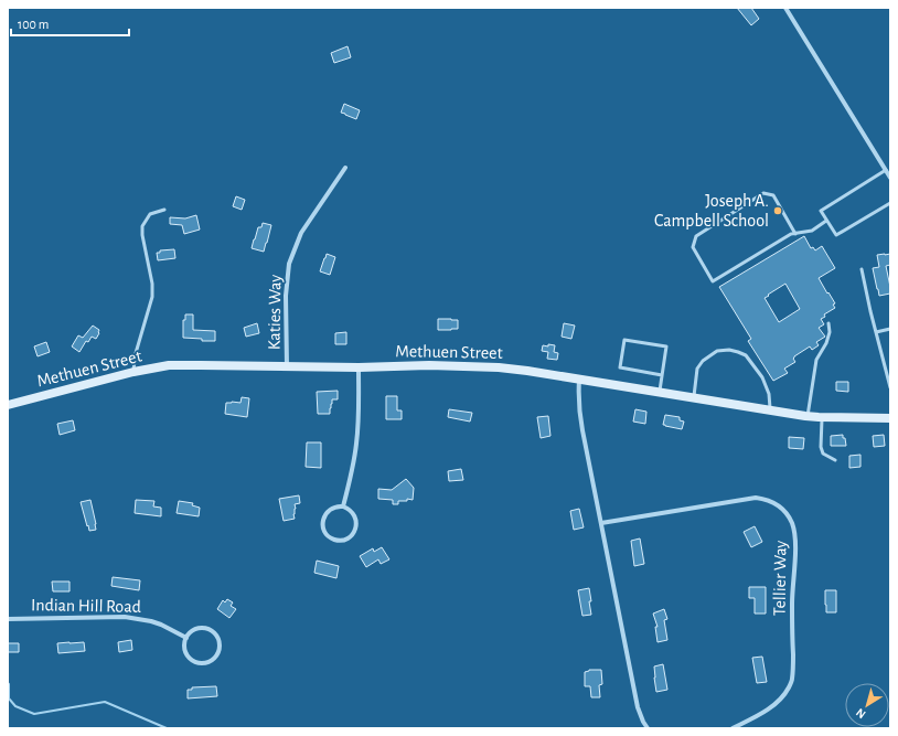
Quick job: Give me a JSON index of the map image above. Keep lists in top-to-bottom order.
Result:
{
  "streets": {
    "street": [
      "Katies Way",
      "Methuen Street",
      "Tellier Way",
      "Indian Hill Road"
    ]
  },
  "crossings": [
    ["Katies Way", "Methuen Street"]
  ],
  "places": ["Joseph A. Campbell School"],
  "scale_bar": "100 m",
  "north": "bottom left"
}
